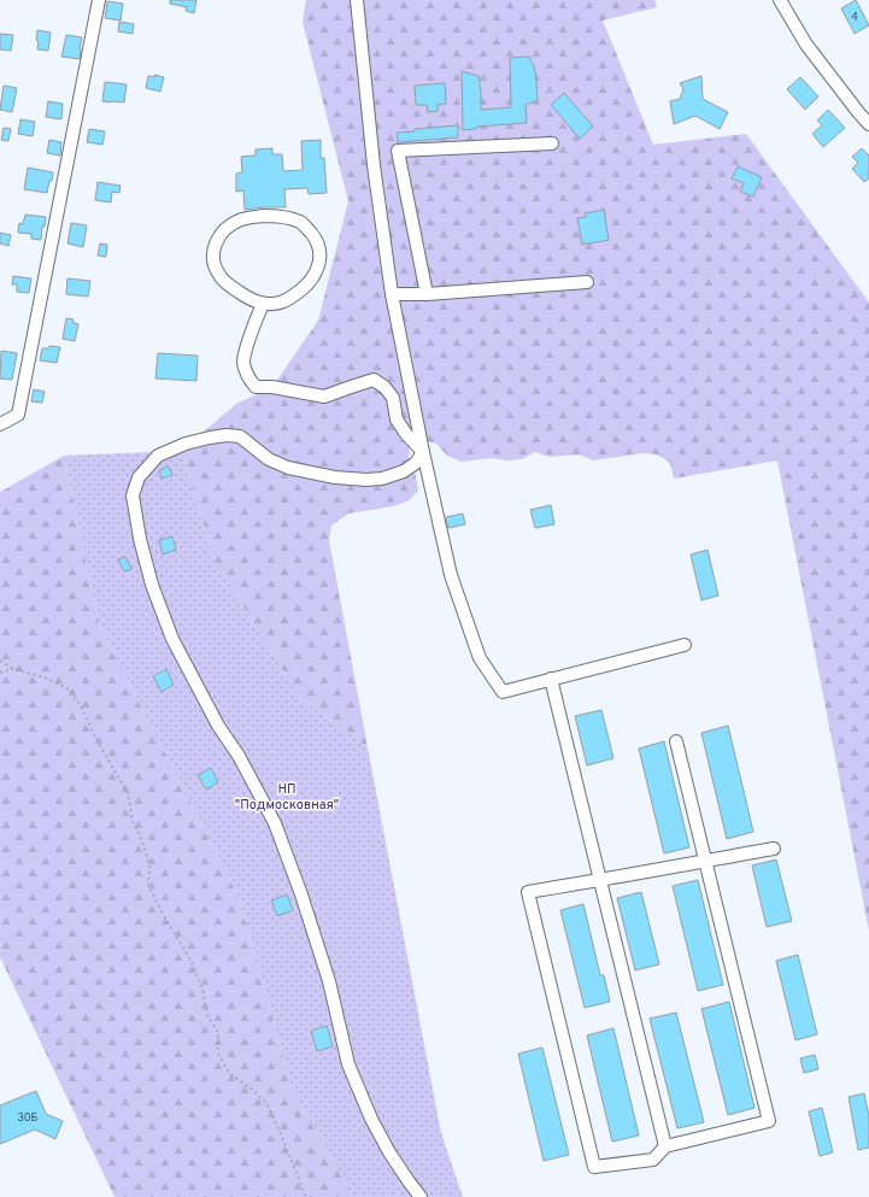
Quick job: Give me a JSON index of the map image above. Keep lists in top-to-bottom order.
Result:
{
  "parks": ["НП \"Подмосковная\""],
  "house_numbers": ["4", "30Б"]
}
